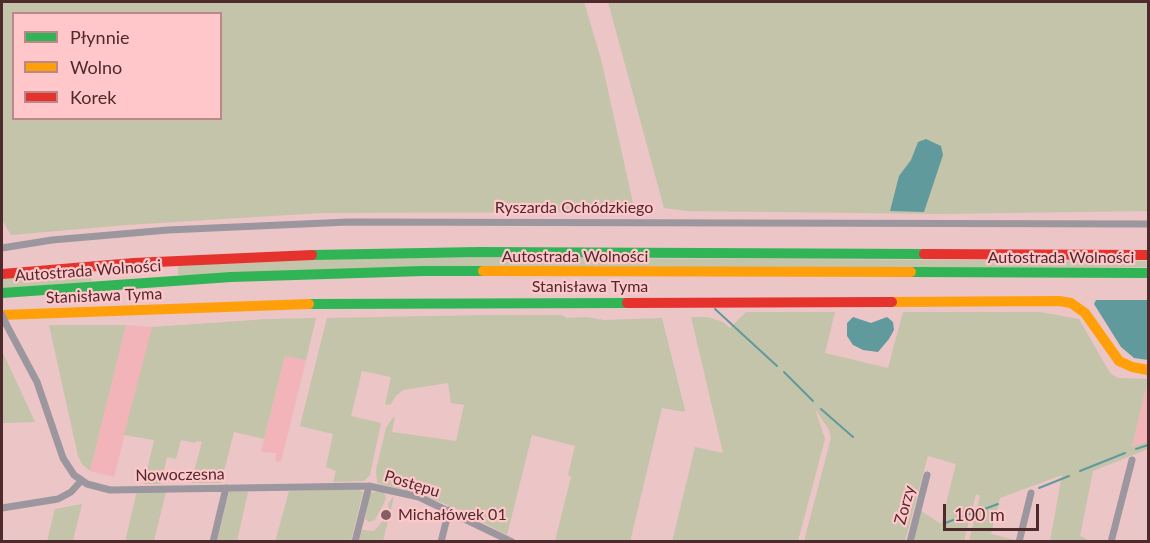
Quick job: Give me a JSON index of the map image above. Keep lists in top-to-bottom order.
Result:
{
  "streets": {
    "main road": ["Autostrada Wolności", "Stanisława Tyma"],
    "street": [
      "Ryszarda Ochódzkiego",
      "Nowoczesna",
      "Postępu",
      "Zorzy"
    ]
  },
  "crossings": [
    ["Nowoczesna", "Postępu"]
  ],
  "places": ["Michałówek 01"],
  "legend": ["Płynnie", "Wolno", "Korek"],
  "scale_bar": "100 m"
}
